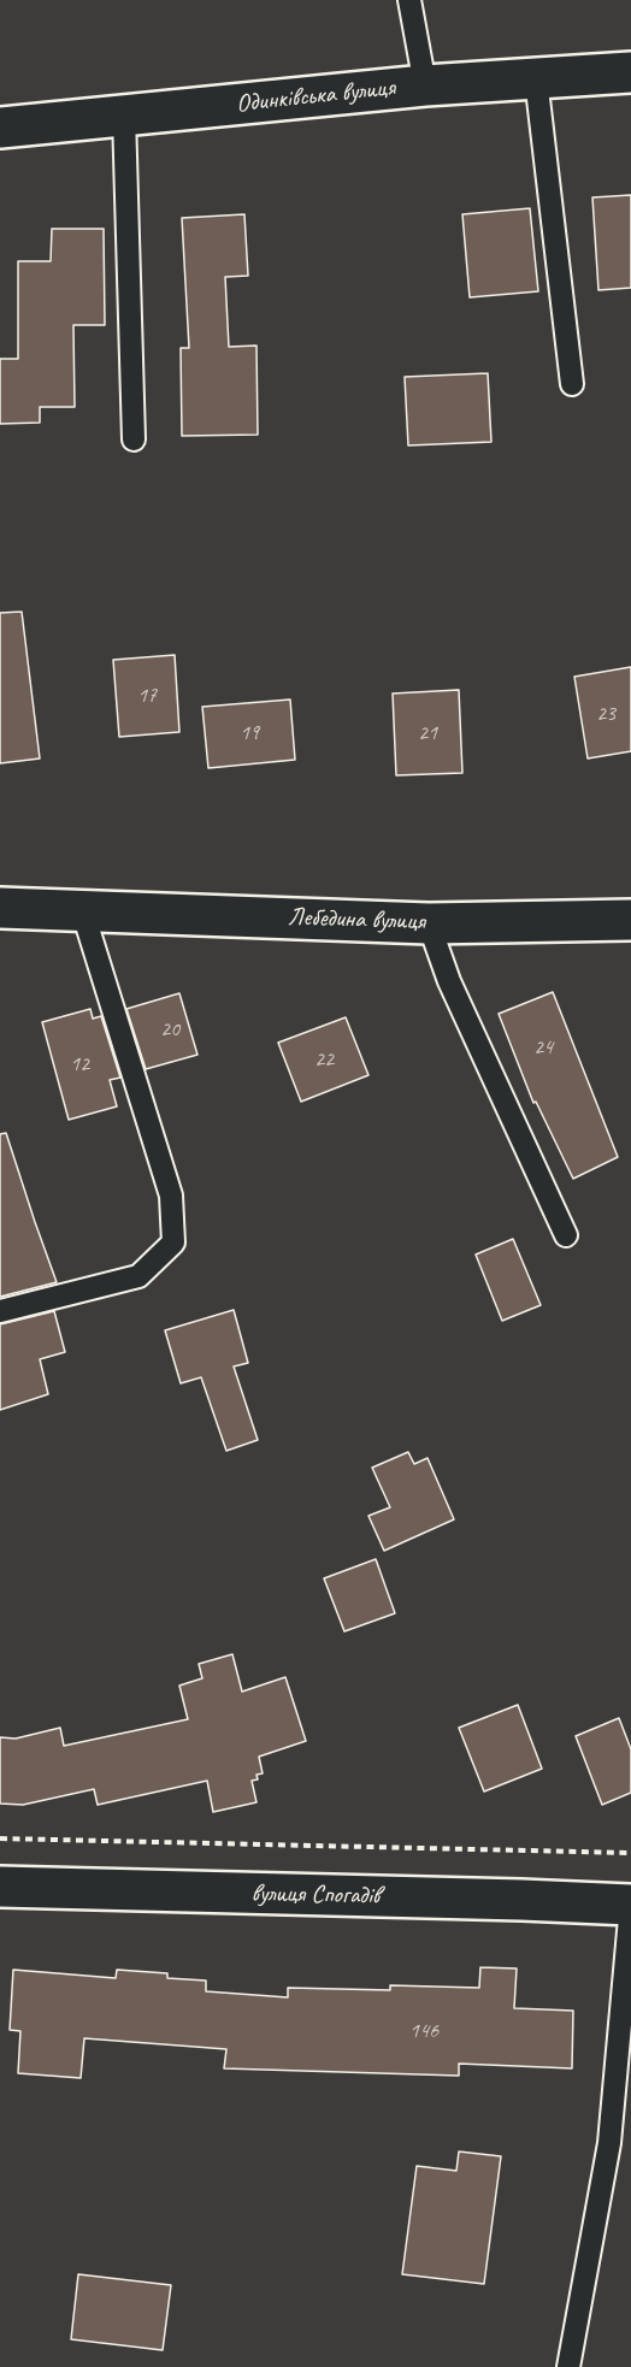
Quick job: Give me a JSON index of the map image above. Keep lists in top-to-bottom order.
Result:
{
  "streets": {
    "street": ["Одинківська вулиця", "Лебедина вулиця", "вулиця Спогадів"]
  },
  "house_numbers": [
    "17",
    "23",
    "19",
    "21",
    "20",
    "24",
    "22",
    "12",
    "146"
  ]
}
